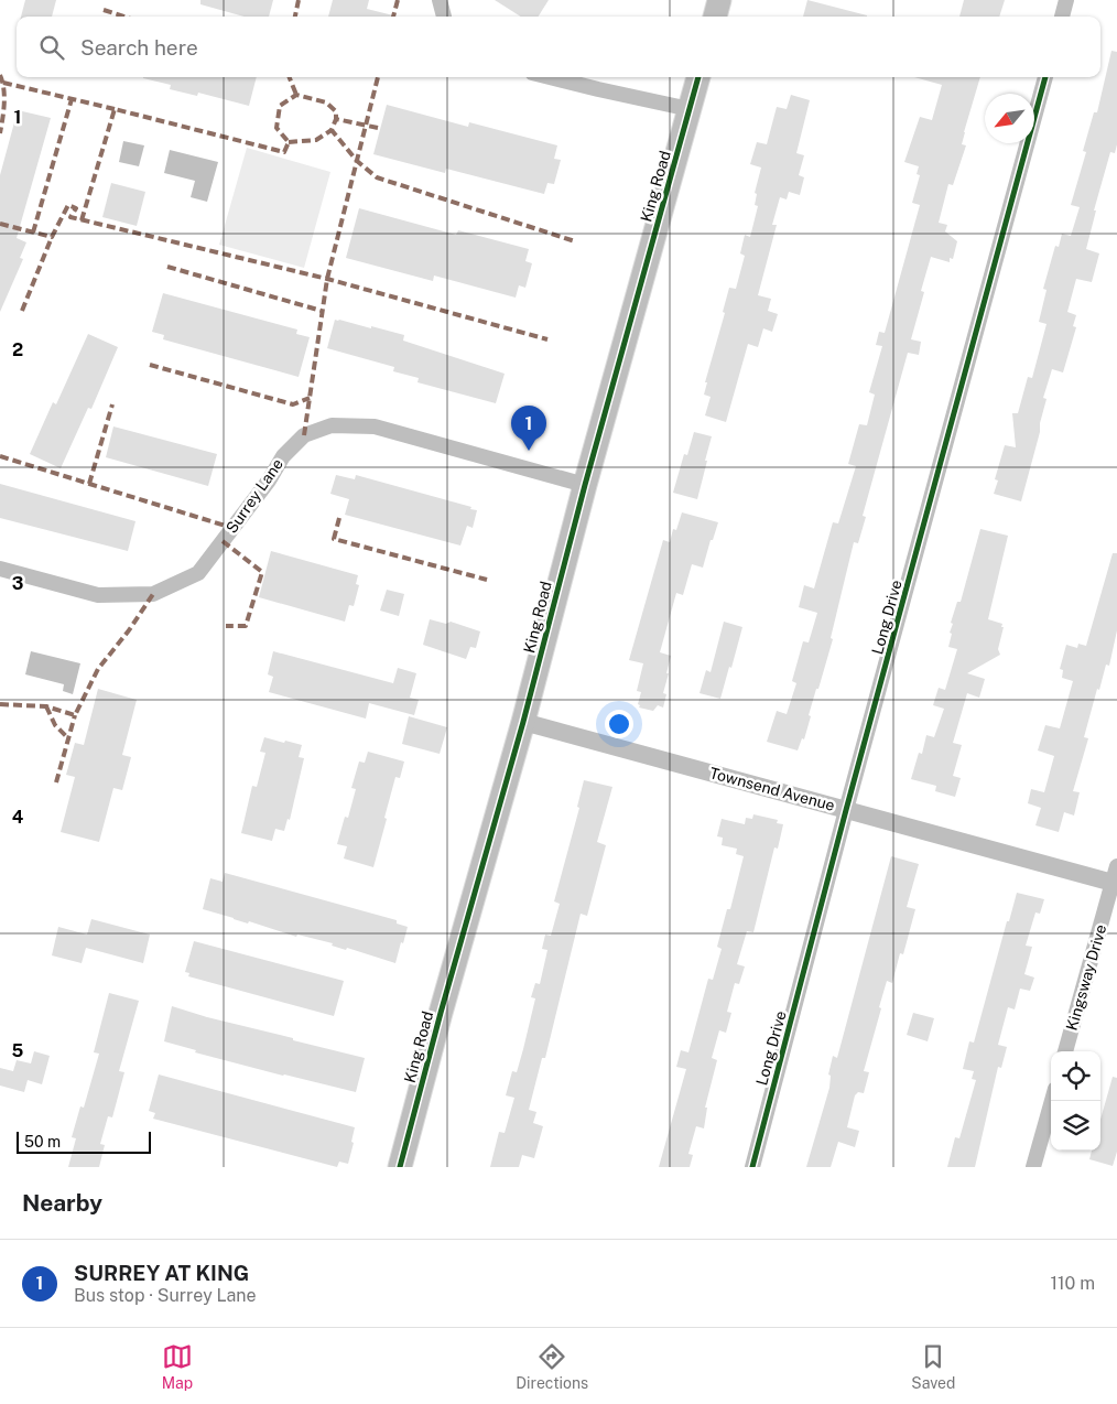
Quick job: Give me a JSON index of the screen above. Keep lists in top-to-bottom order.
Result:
{
  "streets": {
    "main road": ["King Road"],
    "street": [
      "Surrey Lane",
      "Long Drive",
      "Townsend Avenue",
      "Kingsway Drive"
    ]
  },
  "crossings": [
    ["King Road", "Surrey Lane"],
    ["King Road", "Townsend Avenue"],
    ["Long Drive", "Townsend Avenue"],
    ["Townsend Avenue", "Kingsway Drive"]
  ],
  "scale_bar": "50 m",
  "north": "bottom left",
  "page": {
    "search": "Search here",
    "pins": "1",
    "scale": "50 m",
    "heading": "Nearby",
    "list": [
      {
        "mark": "1",
        "name": "SURREY AT KING",
        "note": "Bus stop · Surrey Lane",
        "value": "110 m"
      }
    ],
    "nav": ["Map", "Directions", "Saved"]
  },
  "grid": {
    "rows": [
      "1",
      "2",
      "3",
      "4",
      "5"
    ]
  }
}
